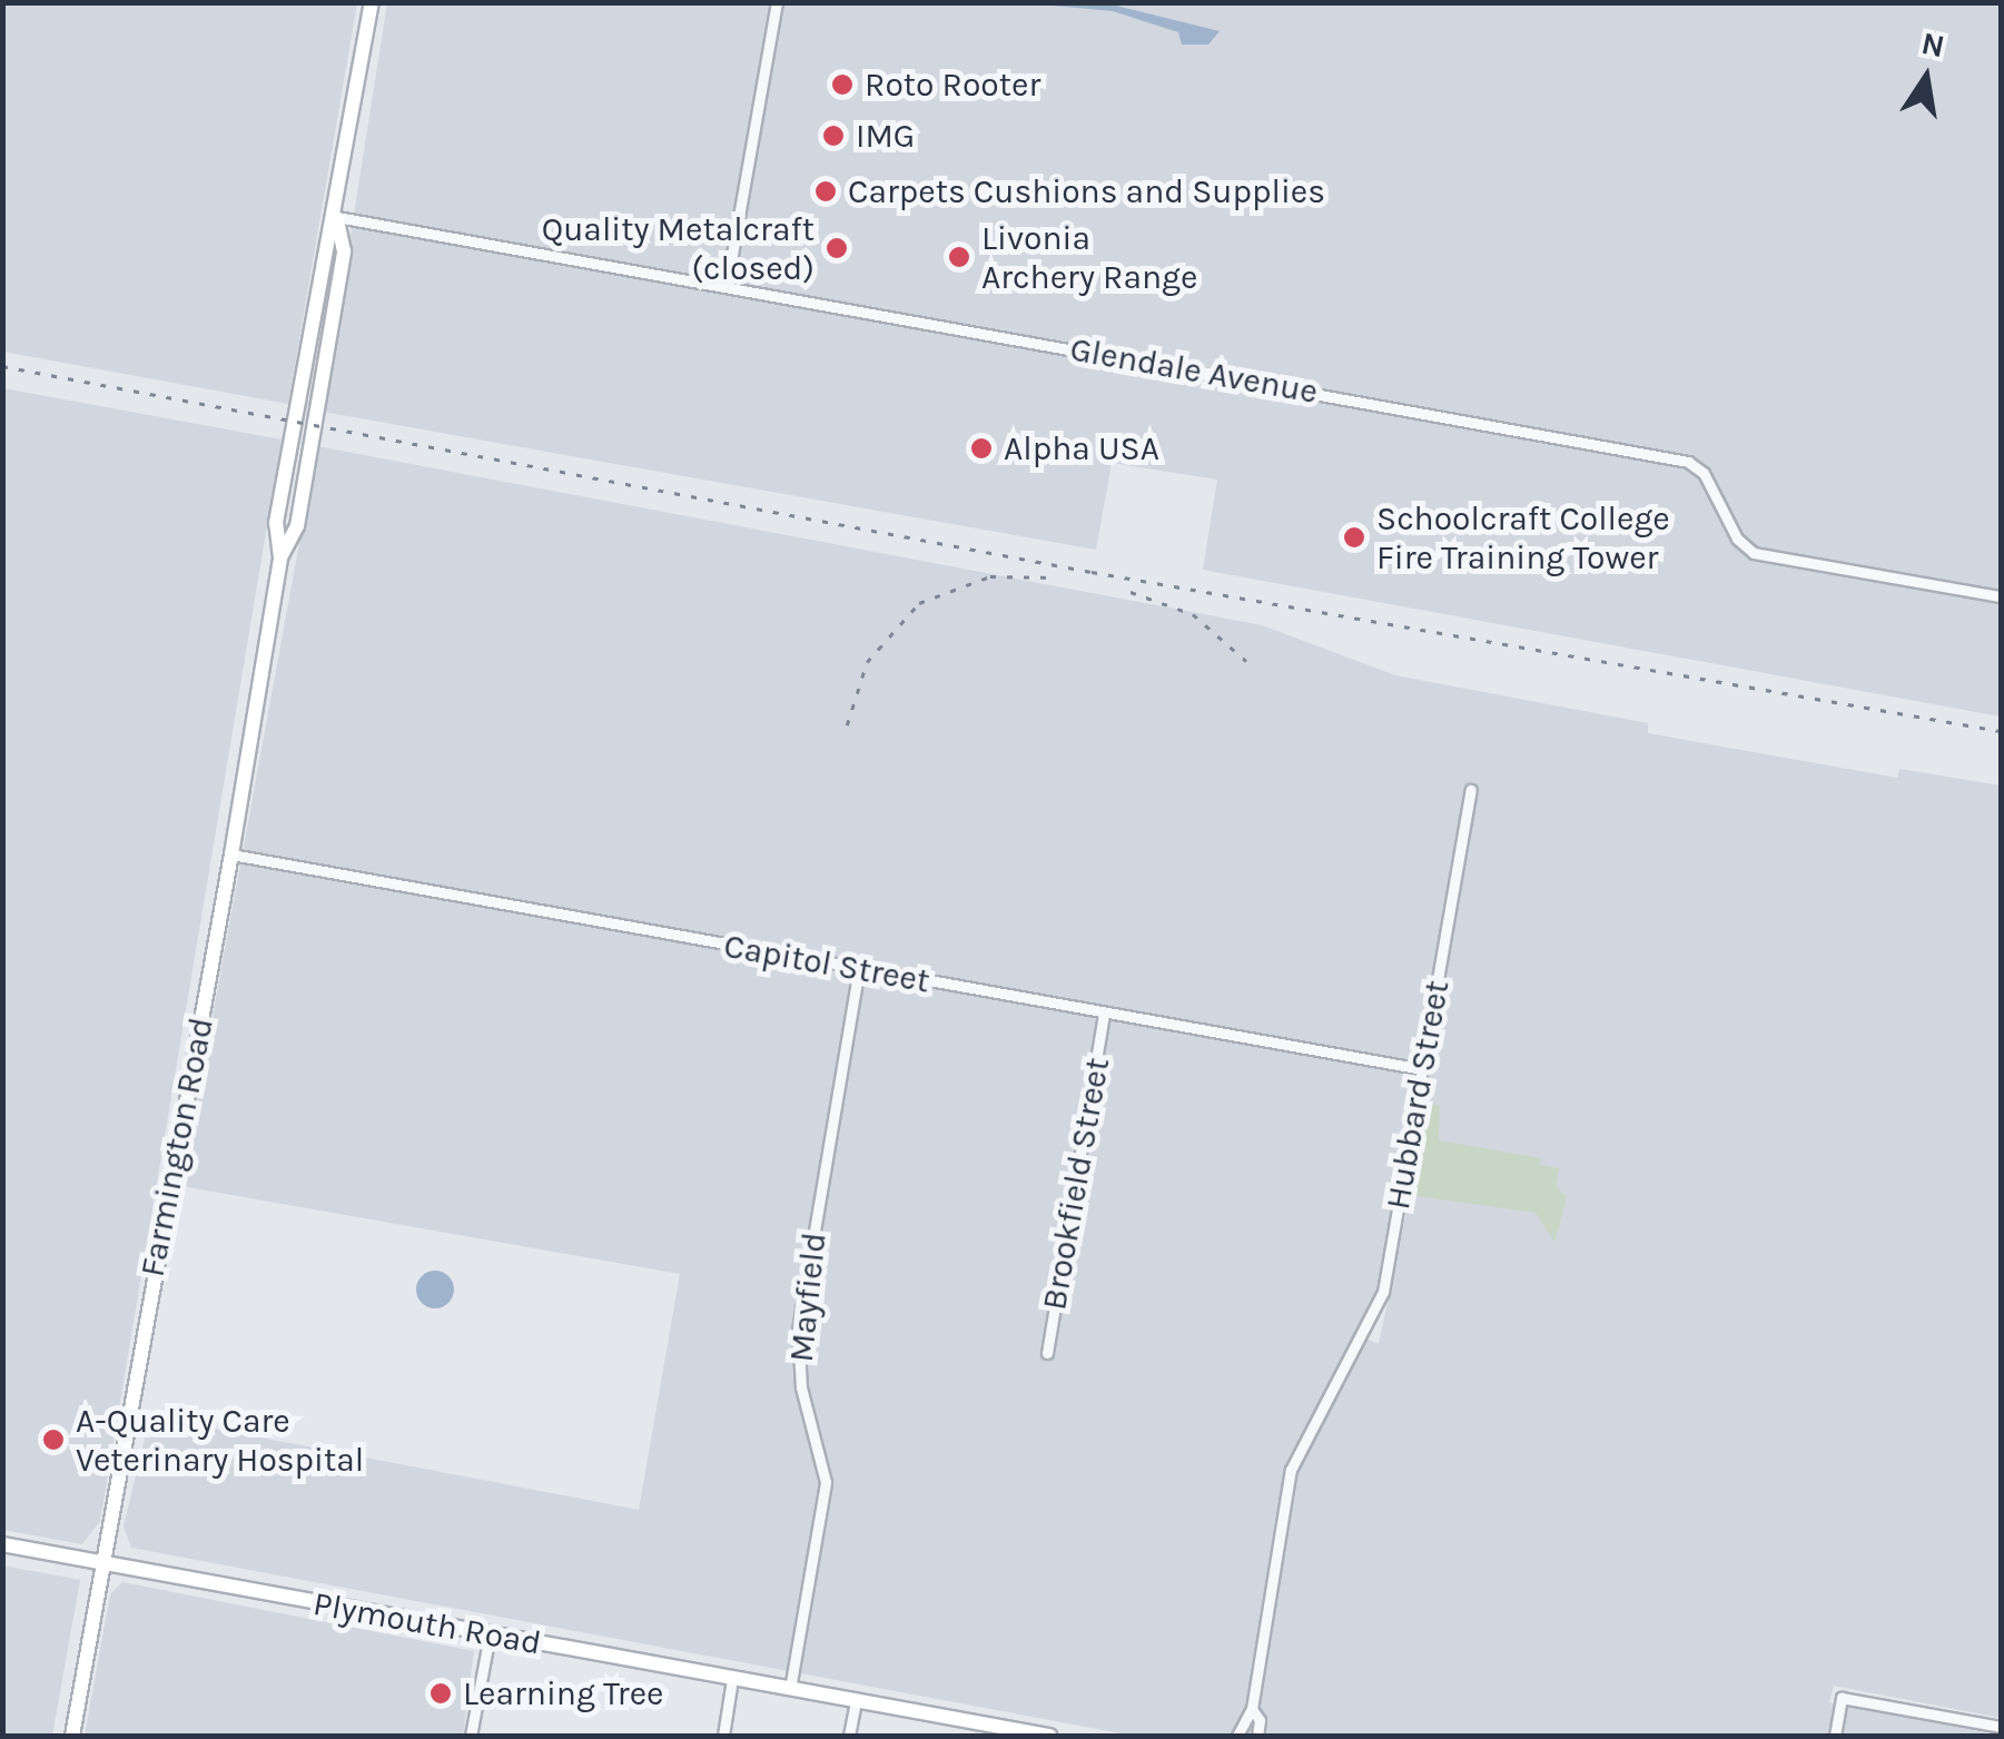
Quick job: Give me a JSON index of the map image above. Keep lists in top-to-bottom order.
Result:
{
  "streets": {
    "main road": ["Farmington Road", "Plymouth Road"],
    "street": [
      "Glendale Avenue",
      "Capitol Street",
      "Hubbard Street",
      "Brookfield Street",
      "Mayfield"
    ]
  },
  "crossings": [
    ["Glendale Avenue", "Farmington Road"],
    ["Capitol Street", "Hubbard Street"],
    ["Capitol Street", "Farmington Road"],
    ["Capitol Street", "Brookfield Street"],
    ["Capitol Street", "Mayfield"],
    ["Farmington Road", "Plymouth Road"],
    ["Mayfield", "Plymouth Road"]
  ],
  "places": [
    "Roto Rooter",
    "IMG",
    "Carpets Cushions and Supplies",
    "Quality Metalcraft (closed)",
    "Livonia Archery Range",
    "Alpha USA",
    "Schoolcraft College Fire Training Tower",
    "A-Quality Care Veterinary Hospital",
    "Learning Tree"
  ],
  "north": "top"
}
